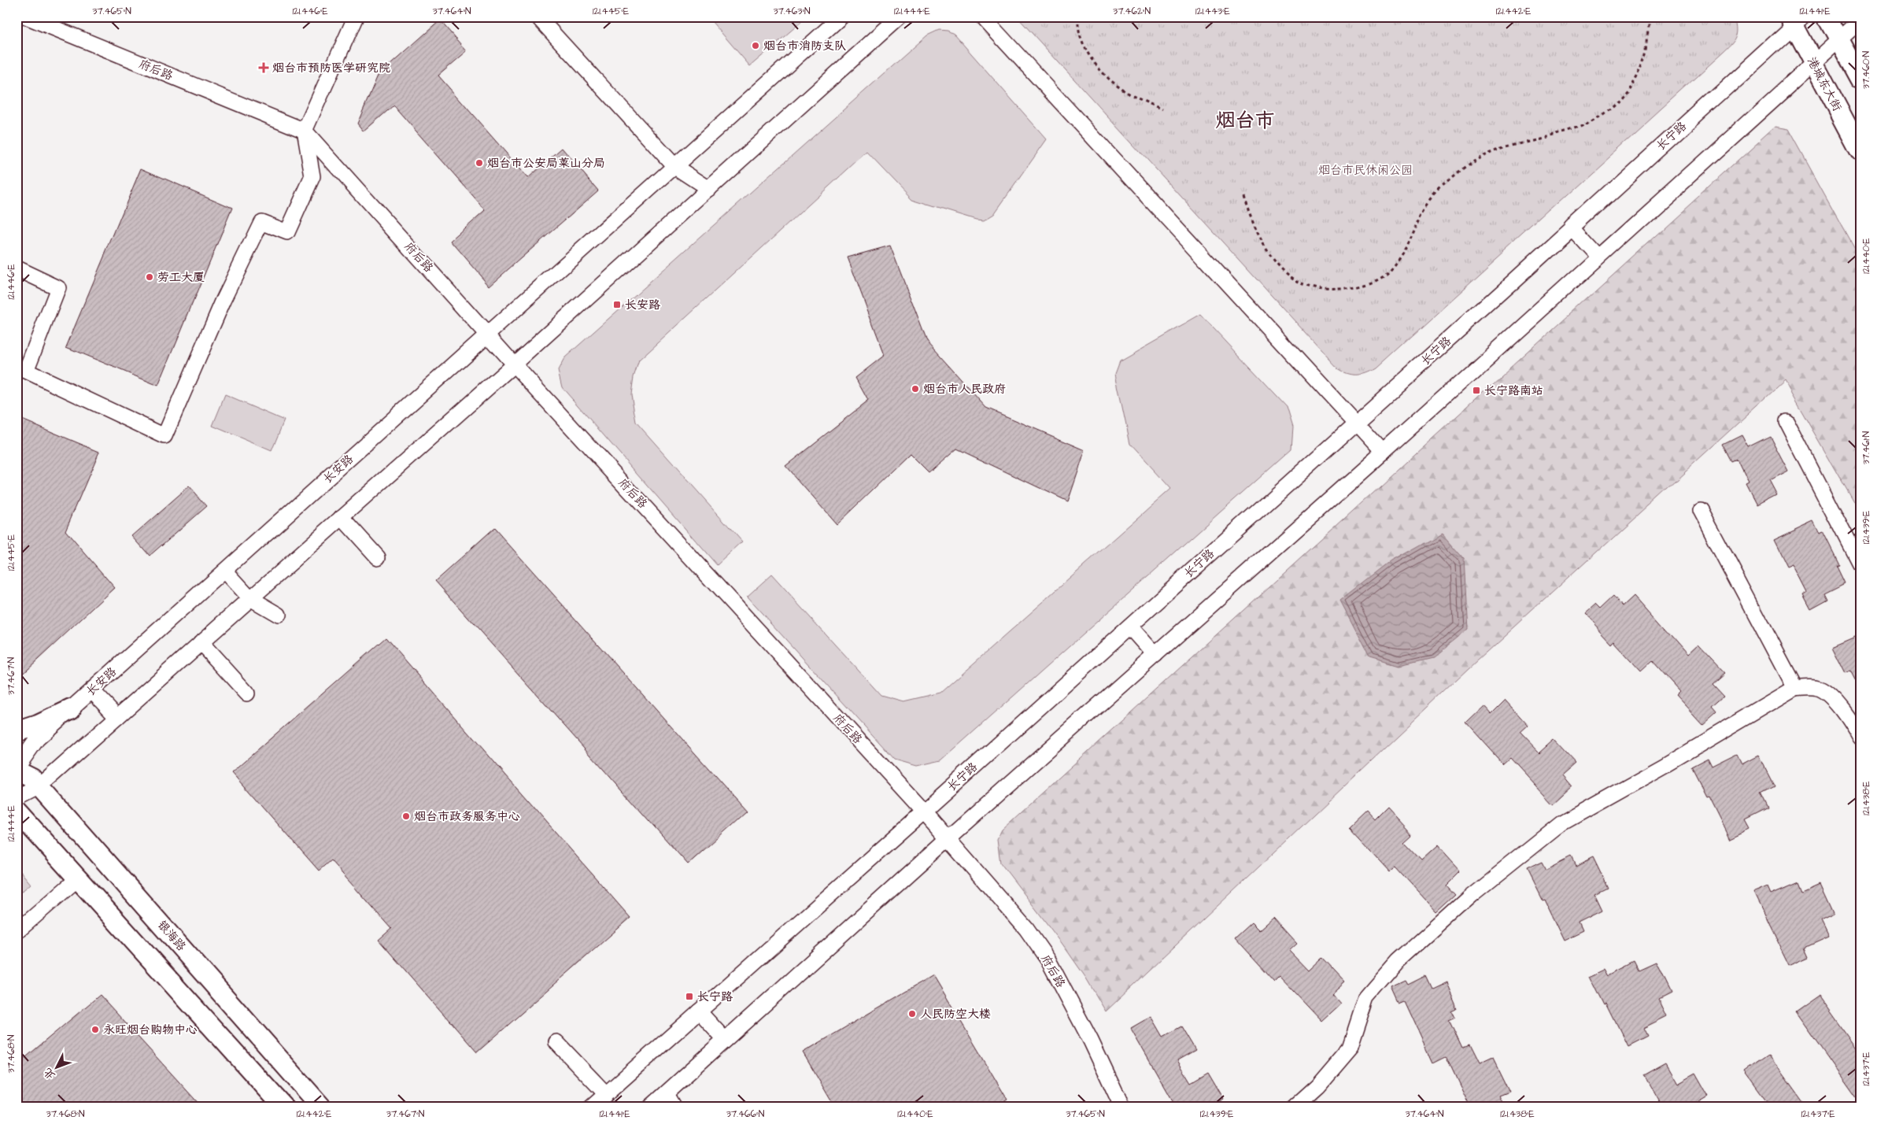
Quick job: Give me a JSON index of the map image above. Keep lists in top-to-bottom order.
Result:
{
  "streets": {
    "main road": ["港城东大街", "银海路"],
    "street": ["府后路", "长宁路", "长安路"]
  },
  "crossings": [
    ["府后路", "长宁路"],
    ["府后路", "长安路"],
    ["港城东大街", "长宁路"],
    ["长安路", "银海路"]
  ],
  "districts": ["烟台市"],
  "parks": ["烟台市民休闲公园"],
  "places": {
    "other": [
      "烟台市消防支队",
      "烟台市公安局莱山分局",
      "劳工大厦",
      "烟台市人民政府",
      "烟台市政务服务中心",
      "人民防空大楼",
      "永旺烟台购物中心"
    ],
    "health": ["烟台市预防医学研究院"],
    "transit": ["长安路", "长宁路南站", "长宁路"]
  },
  "north": "bottom left",
  "coordinates": [
    "37.465°N",
    "121.446°E",
    "37.464°N",
    "121.445°E",
    "37.463°N",
    "121.444°E",
    "37.462°N",
    "121.443°E",
    "121.442°E",
    "121.441°E",
    "37.460°N",
    "121.440°E",
    "37.461°N",
    "121.439°E",
    "37.467°N",
    "121.438°E",
    "37.468°N",
    "121.437°E",
    "37.466°N"
  ]
}
